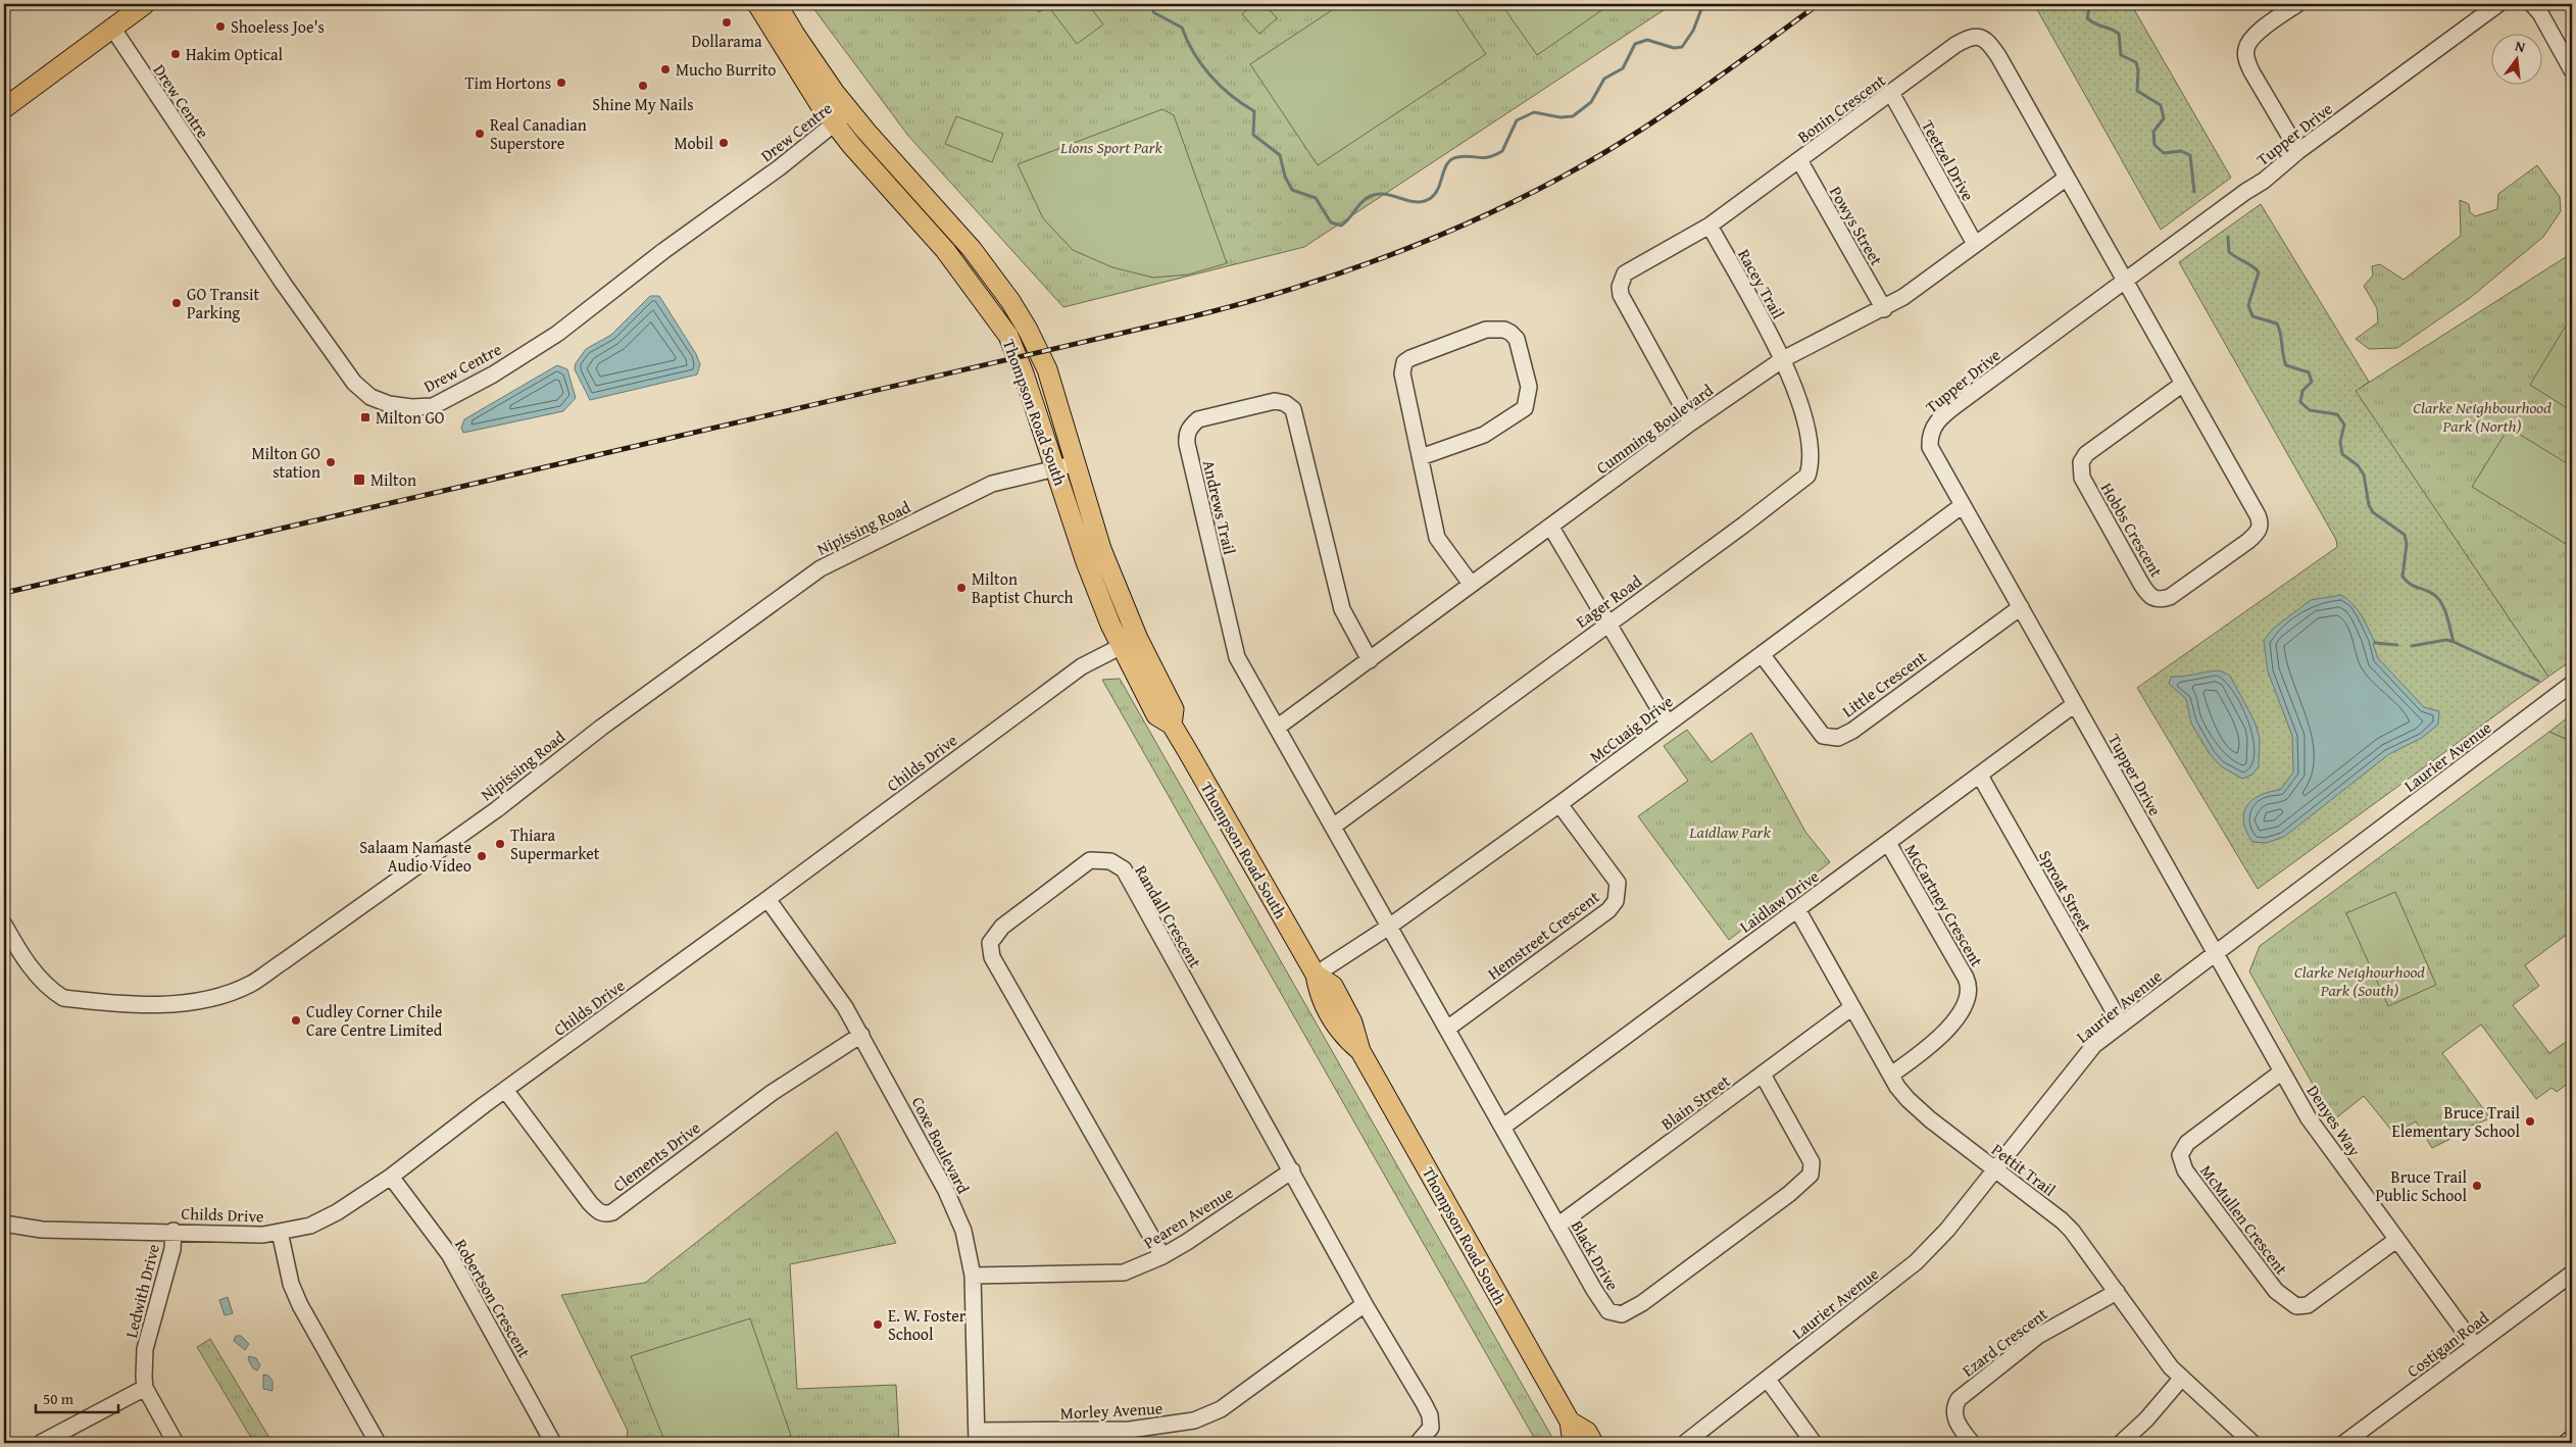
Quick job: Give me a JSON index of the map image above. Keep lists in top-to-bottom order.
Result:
{
  "streets": {
    "main road": ["Thompson Road South"],
    "street": [
      "Drew Centre",
      "Bonin Crescent",
      "Tupper Drive",
      "Teetzel Drive",
      "Powys Street",
      "Racey Trail",
      "Cumming Boulevard",
      "Andrews Trail",
      "Nipissing Road",
      "Hobbs Crescent",
      "Eager Road",
      "Little Crescent",
      "McCuaig Drive",
      "Laurier Avenue",
      "Childs Drive",
      "Sproat Street",
      "Laidlaw Drive",
      "McCartney Crescent",
      "Randall Crescent",
      "Hemstreet Crescent",
      "Blain Street",
      "Denyes Way",
      "Coxe Boulevard",
      "Clements Drive",
      "Pettit Trail",
      "Pearen Avenue",
      "McMullen Crescent",
      "Black Drive",
      "Ledwith Drive",
      "Robertson Crescent",
      "Ezard Crescent",
      "Costigan Road",
      "Morley Avenue"
    ]
  },
  "crossings": [
    ["Drew Centre", "Thompson Road South"],
    ["Bonin Crescent", "Tupper Drive"],
    ["Bonin Crescent", "Teetzel Drive"],
    ["Bonin Crescent", "Powys Street"],
    ["Bonin Crescent", "Racey Trail"],
    ["Bonin Crescent", "Cumming Boulevard"],
    ["Bonin Crescent", "Hobbs Crescent"],
    ["Tupper Drive", "Hobbs Crescent"],
    ["Tupper Drive", "Little Crescent"],
    ["Tupper Drive", "McCuaig Drive"],
    ["Tupper Drive", "Laurier Avenue"],
    ["Tupper Drive", "Laidlaw Drive"],
    ["Tupper Drive", "Denyes Way"],
    ["Teetzel Drive", "Cumming Boulevard"],
    ["Powys Street", "Cumming Boulevard"],
    ["Racey Trail", "Cumming Boulevard"],
    ["Racey Trail", "Eager Road"],
    ["Thompson Road South", "Nipissing Road"],
    ["Thompson Road South", "McCuaig Drive"],
    ["Thompson Road South", "Childs Drive"],
    ["Cumming Boulevard", "Andrews Trail"],
    ["Cumming Boulevard", "Eager Road"],
    ["Andrews Trail", "Eager Road"],
    ["Andrews Trail", "McCuaig Drive"],
    ["Andrews Trail", "Black Drive"],
    ["Little Crescent", "McCuaig Drive"],
    ["McCuaig Drive", "Hemstreet Crescent"],
    ["McCuaig Drive", "Black Drive"],
    ["Laurier Avenue", "Sproat Street"],
    ["Laurier Avenue", "Denyes Way"],
    ["Laurier Avenue", "Pettit Trail"],
    ["Childs Drive", "Coxe Boulevard"],
    ["Childs Drive", "Clements Drive"],
    ["Childs Drive", "Ledwith Drive"],
    ["Childs Drive", "Robertson Crescent"],
    ["Sproat Street", "Laidlaw Drive"],
    ["Laidlaw Drive", "McCartney Crescent"],
    ["Laidlaw Drive", "Pettit Trail"],
    ["Laidlaw Drive", "Black Drive"],
    ["McCartney Crescent", "Pettit Trail"],
    ["Randall Crescent", "Pearen Avenue"],
    ["Randall Crescent", "Morley Avenue"],
    ["Hemstreet Crescent", "Black Drive"],
    ["Blain Street", "Pettit Trail"],
    ["Blain Street", "Black Drive"],
    ["Denyes Way", "McMullen Crescent"],
    ["Denyes Way", "Costigan Road"],
    ["Coxe Boulevard", "Clements Drive"],
    ["Coxe Boulevard", "Pearen Avenue"],
    ["Coxe Boulevard", "Morley Avenue"],
    ["Pettit Trail", "Ezard Crescent"]
  ],
  "parks": [
    "Lions Sport Park",
    "Clarke Neighbourhood Park (North)",
    "Laidlaw Park",
    "Clarke Neighourhood Park (South)"
  ],
  "places": {
    "other": [
      "Dollarama",
      "Shoeless Joe's",
      "Hakim Optical",
      "Mucho Burrito",
      "Tim Hortons",
      "Shine My Nails",
      "Real Canadian Superstore",
      "Mobil",
      "GO Transit Parking",
      "Milton GO station",
      "Milton Baptist Church",
      "Thiara Supermarket",
      "Salaam Namaste Audio Video",
      "Cudley Corner Chile Care Centre Limited",
      "Bruce Trail Elementary School",
      "Bruce Trail Public School",
      "E. W. Foster School"
    ],
    "transit": ["Milton GO", "Milton"]
  },
  "scale_bar": "50 m",
  "north": "top"
}
